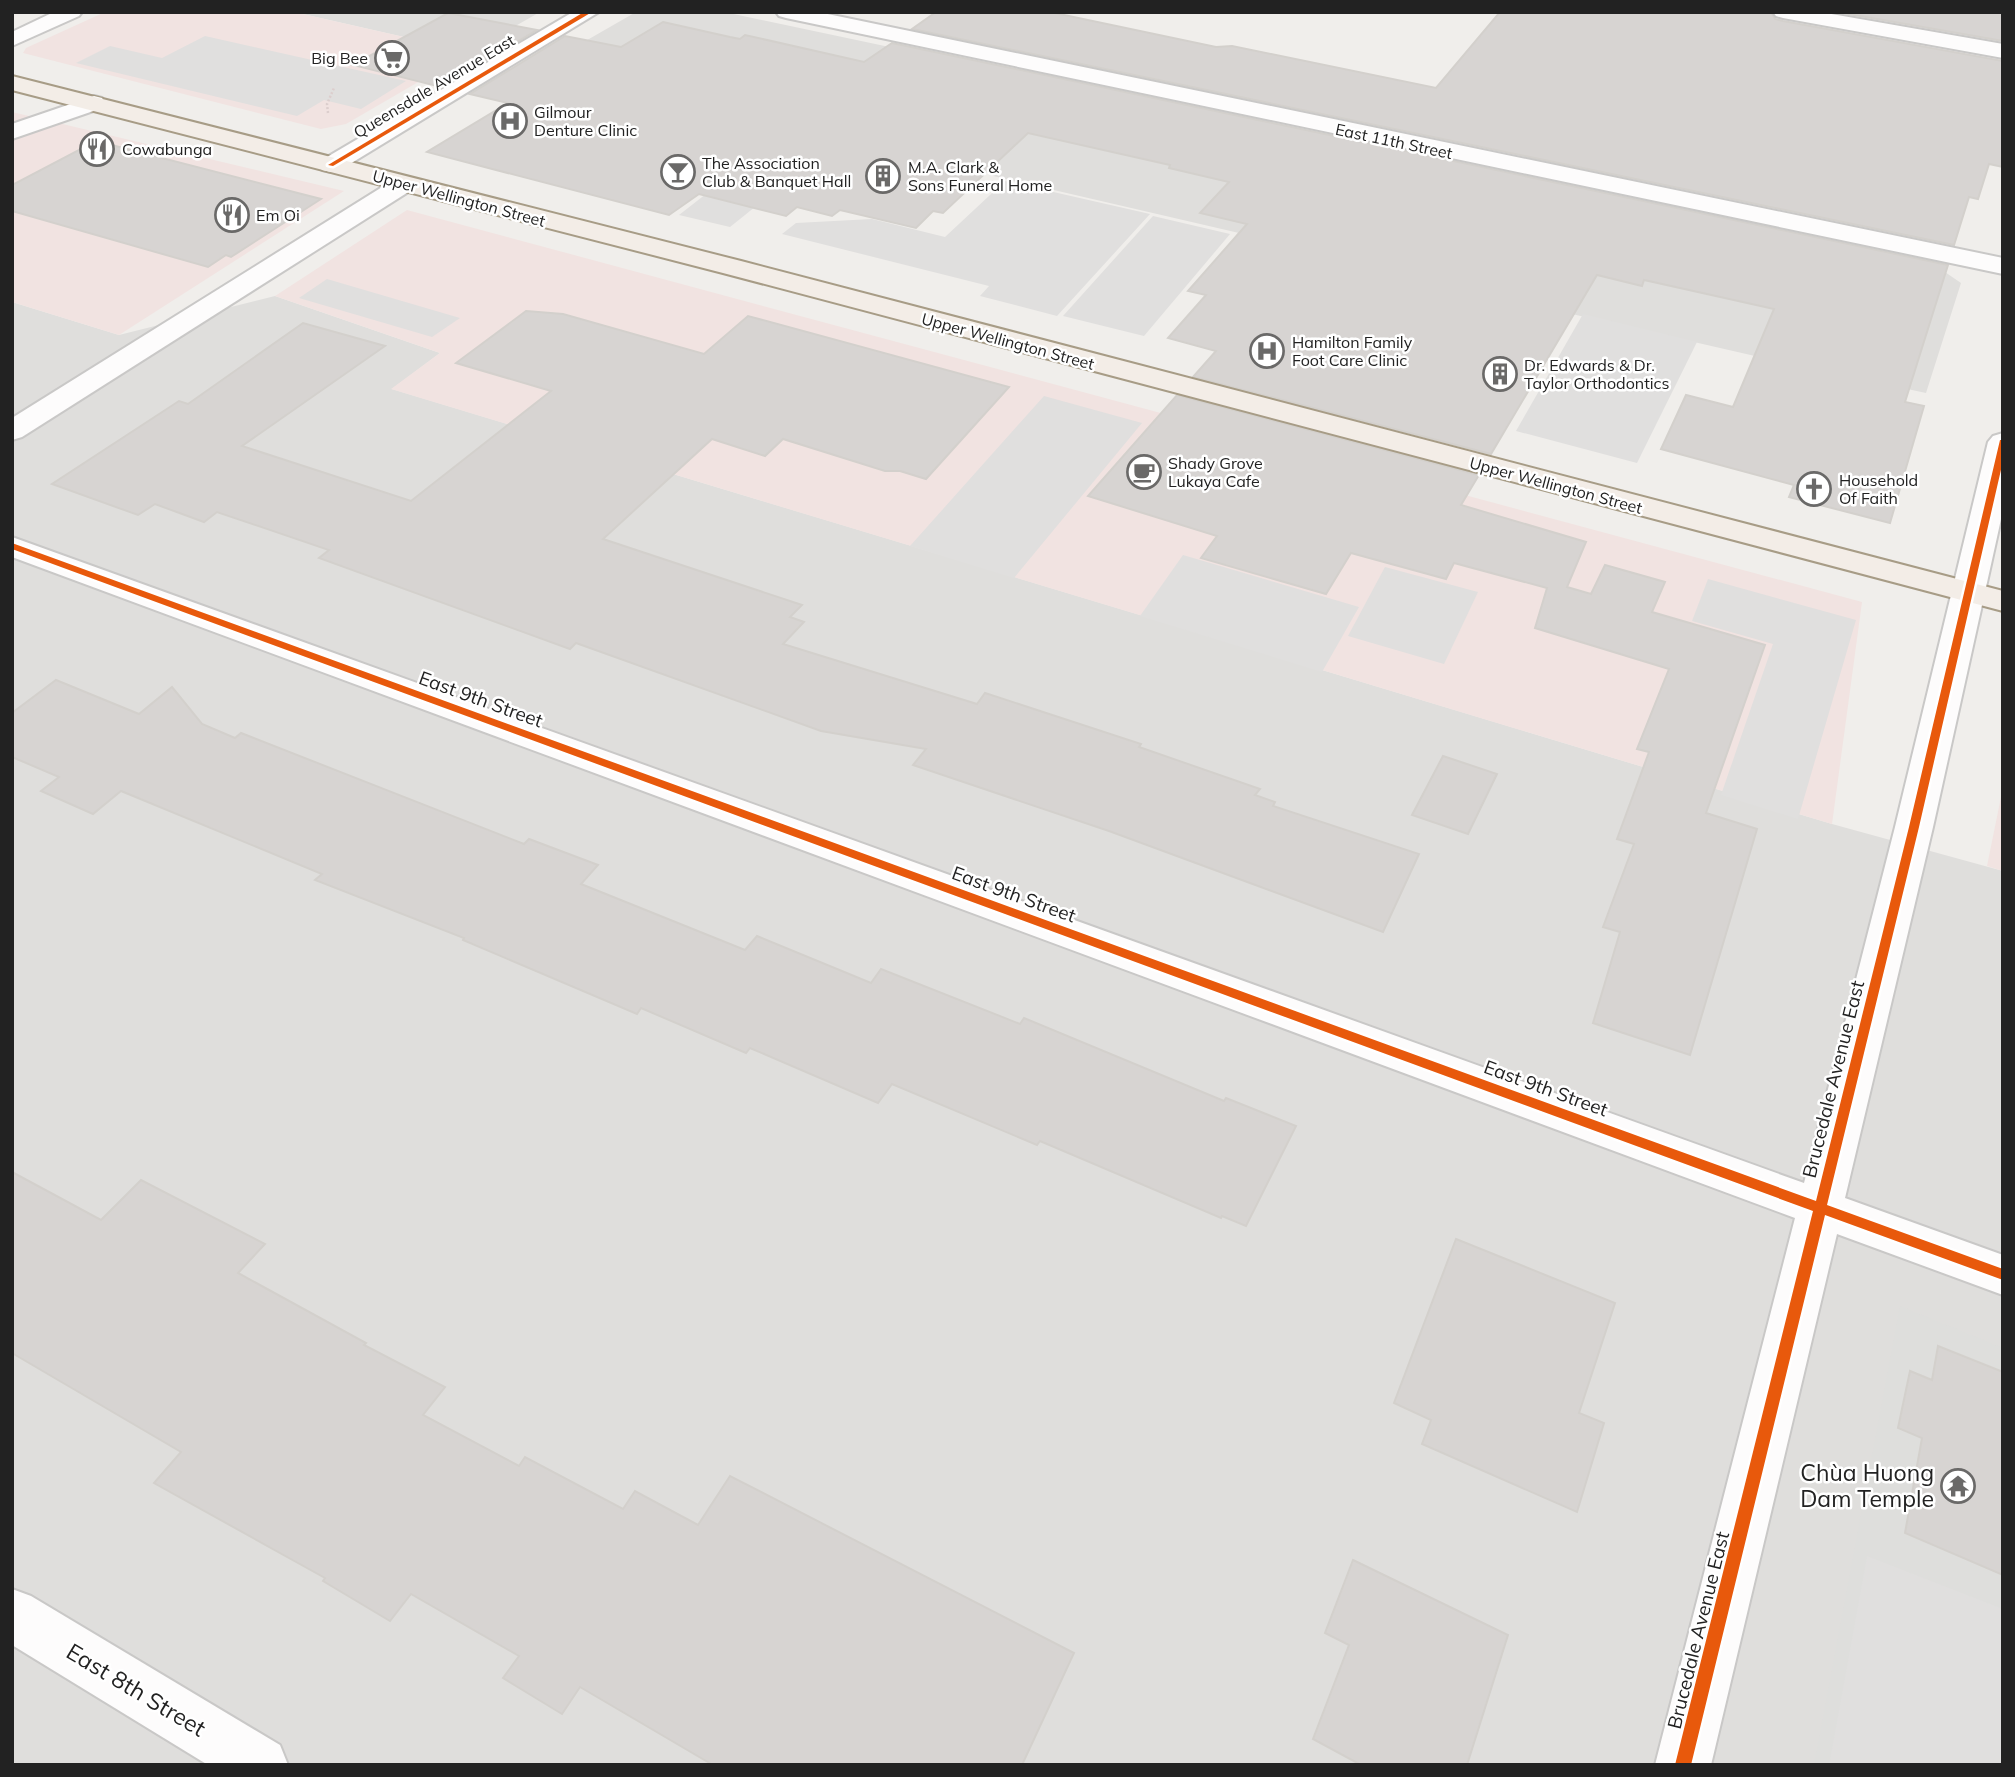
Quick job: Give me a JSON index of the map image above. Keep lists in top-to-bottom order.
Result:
{
  "streets": {
    "main road": ["Upper Wellington Street"],
    "street": [
      "Queensdale Avenue East",
      "East 11th Street",
      "East 9th Street",
      "Brucedale Avenue East",
      "East 8th Street"
    ]
  },
  "crossings": [
    ["Queensdale Avenue East", "Upper Wellington Street"],
    ["Upper Wellington Street", "Brucedale Avenue East"],
    ["East 9th Street", "Brucedale Avenue East"]
  ],
  "places": {
    "supermarket": ["Big Bee"],
    "hospital": ["Gilmour Denture Clinic", "Hamilton Family Foot Care Clinic"],
    "restaurant": ["Cowabunga", "Em Oi"],
    "bar": ["The Association Club & Banquet Hall"],
    "building": ["M.A. Clark & Sons Funeral Home", "Dr. Edwards & Dr. Taylor Orthodontics"],
    "cafe": ["Shady Grove Lukaya Cafe"],
    "church": ["Household Of Faith"],
    "temple": ["Chùa Huong Dam Temple"]
  }
}
